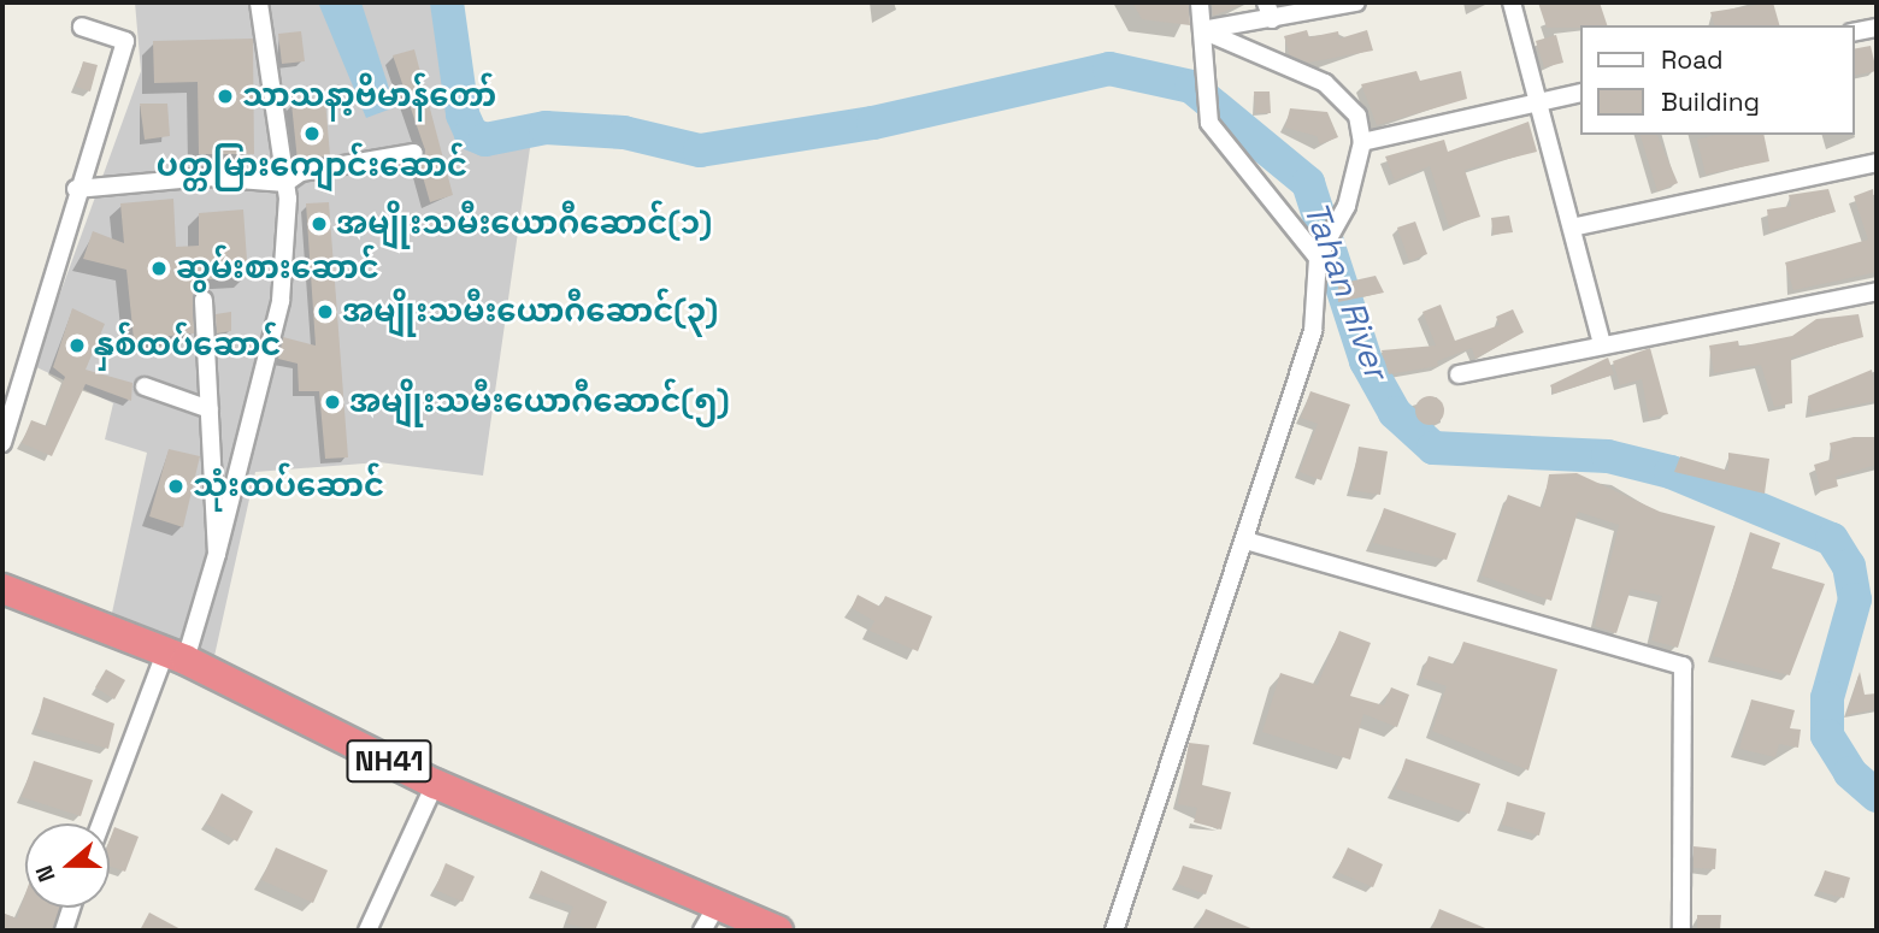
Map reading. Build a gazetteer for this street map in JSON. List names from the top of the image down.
{
  "streets": {
    "highway": ["NH41"]
  },
  "water": ["Tahan River"],
  "places": [
    "သာသနာ့ဗိမာန်တော်",
    "ပတ္တမြားကျောင်းဆောင်",
    "အမျိုးသမီးယောဂီဆောင်(၁)",
    "ဆွမ်းစားဆောင်",
    "အမျိုးသမီးယောဂီဆောင်(၃)",
    "နှစ်ထပ်ဆောင်",
    "အမျိုးသမီးယောဂီဆောင်(၅)",
    "သုံးထပ်ဆောင်"
  ],
  "legend": ["Road", "Building"],
  "north": "left"
}
